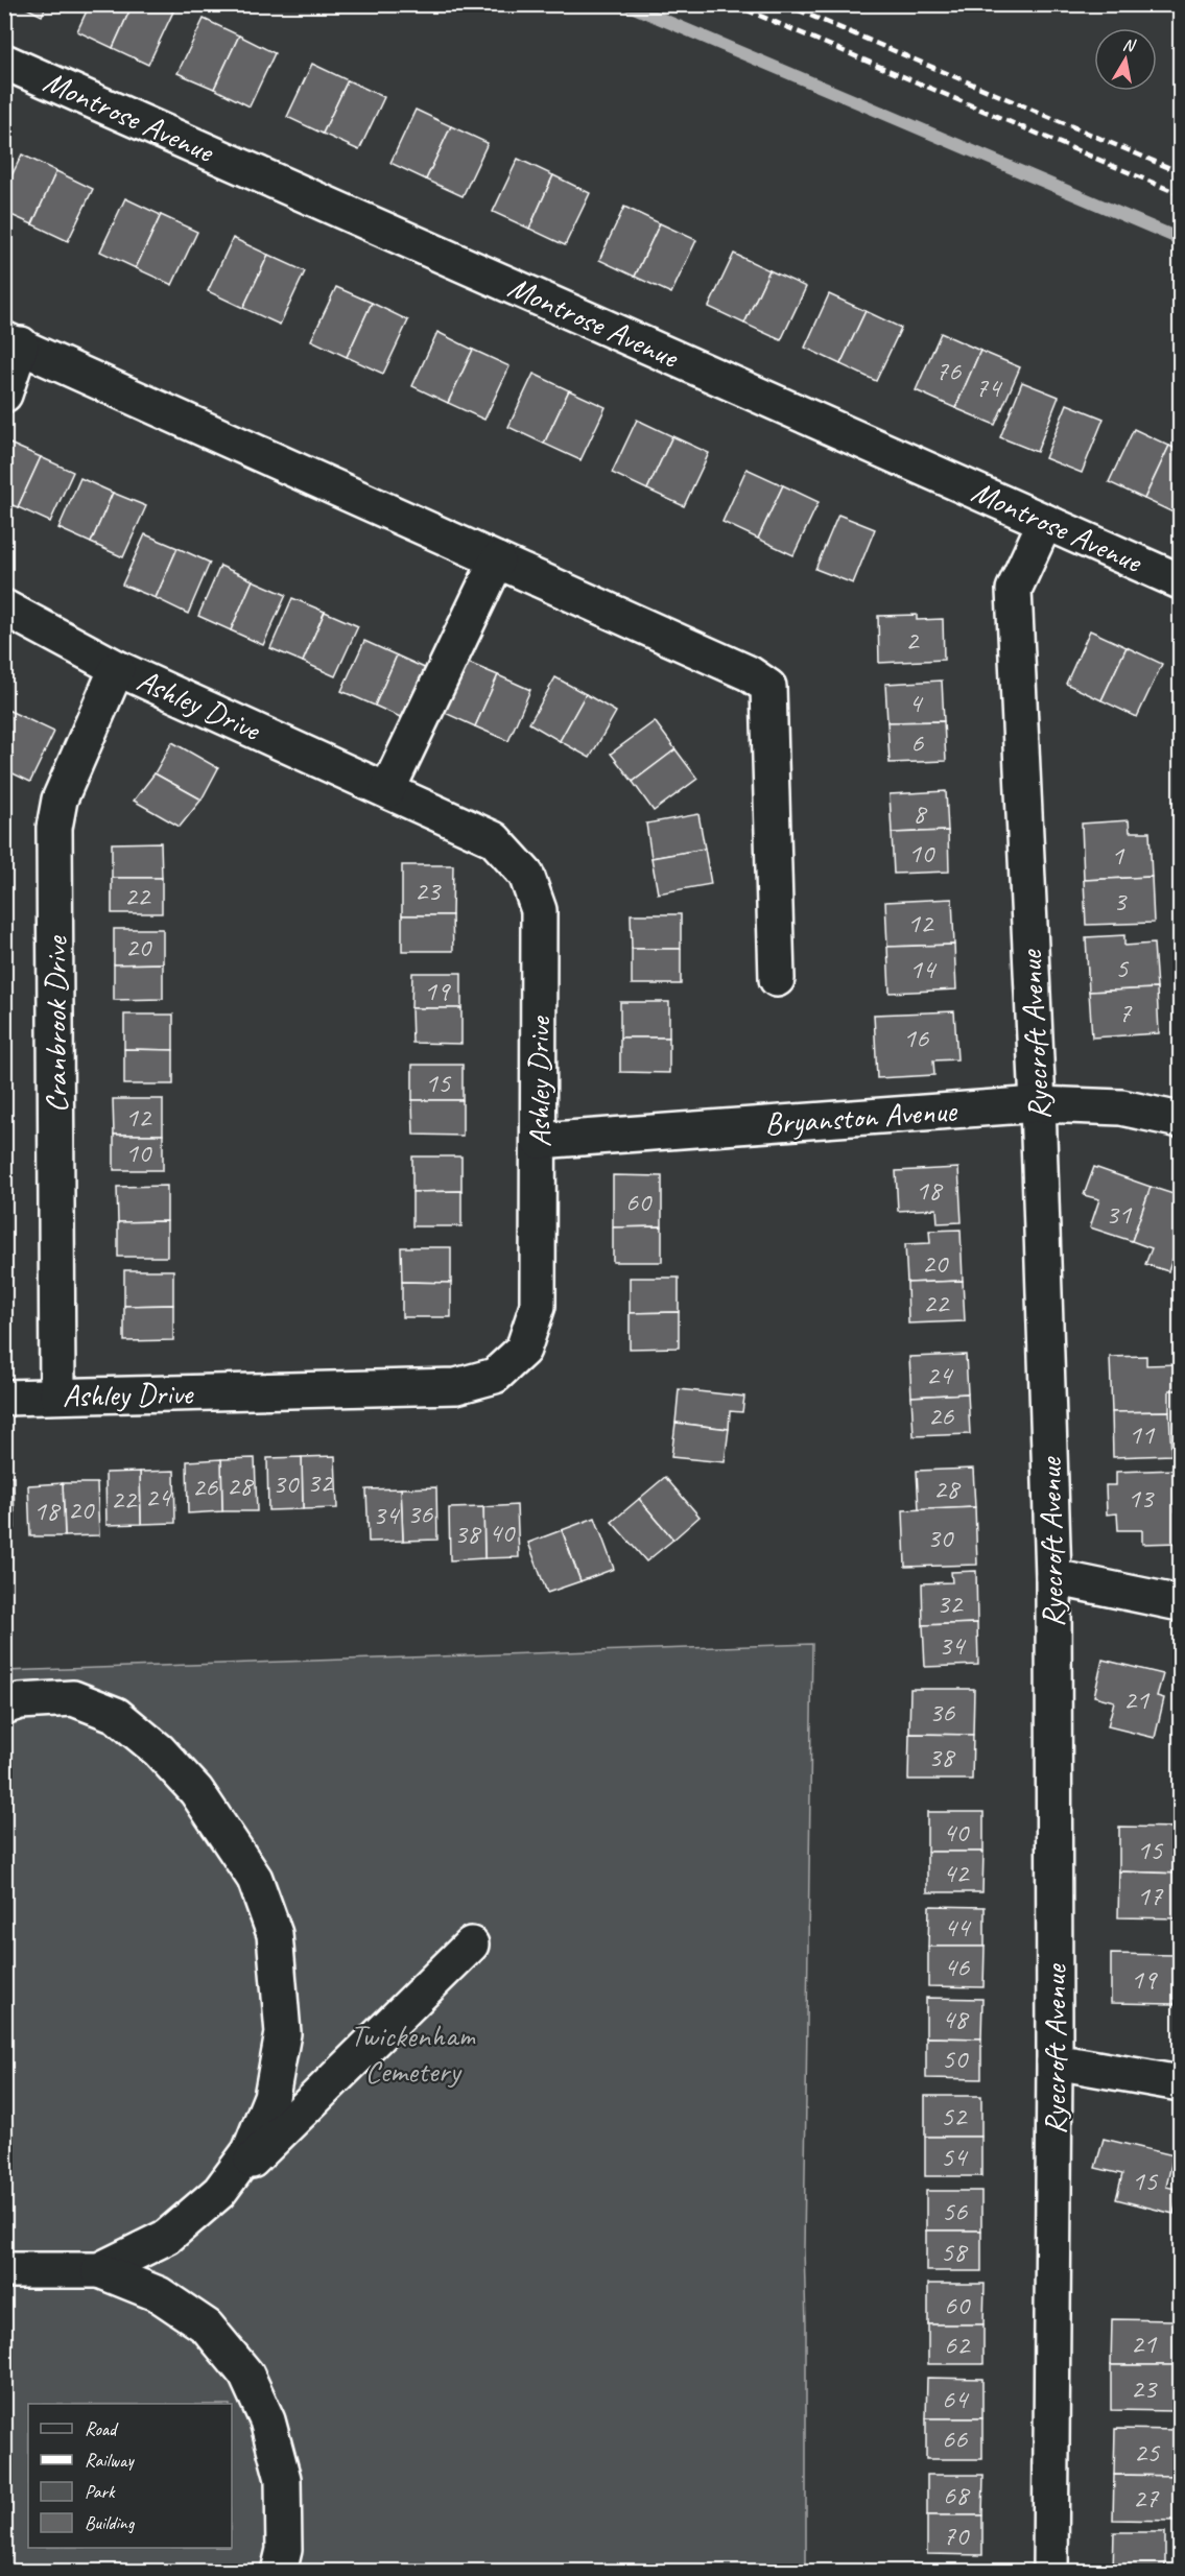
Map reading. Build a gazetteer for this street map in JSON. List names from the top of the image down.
{
  "streets": {
    "street": [
      "Montrose Avenue",
      "Ashley Drive",
      "Cranbrook Drive",
      "Ryecroft Avenue",
      "Bryanston Avenue"
    ]
  },
  "crossings": [
    ["Montrose Avenue", "Ryecroft Avenue"],
    ["Ashley Drive", "Cranbrook Drive"],
    ["Ashley Drive", "Bryanston Avenue"],
    ["Ryecroft Avenue", "Bryanston Avenue"]
  ],
  "parks": ["Twickenham Cemetery"],
  "house_numbers": [
    "76",
    "74",
    "2",
    "4",
    "6",
    "8",
    "10",
    "1",
    "23",
    "22",
    "3",
    "12",
    "20",
    "5",
    "14",
    "19",
    "7",
    "16",
    "15",
    "12",
    "10",
    "18",
    "60",
    "31",
    "20",
    "22",
    "24",
    "26",
    "11",
    "32",
    "30",
    "28",
    "26",
    "28",
    "24",
    "13",
    "22",
    "20",
    "18",
    "36",
    "34",
    "40",
    "38",
    "30",
    "32",
    "34",
    "21",
    "36",
    "38",
    "40",
    "15",
    "42",
    "17",
    "44",
    "46",
    "19",
    "48",
    "50",
    "52",
    "54",
    "15",
    "56",
    "58",
    "60",
    "21",
    "62",
    "23",
    "64",
    "66",
    "25",
    "68",
    "27",
    "70"
  ],
  "legend": [
    "Road",
    "Railway",
    "Park",
    "Building"
  ],
  "north": "top"
}
